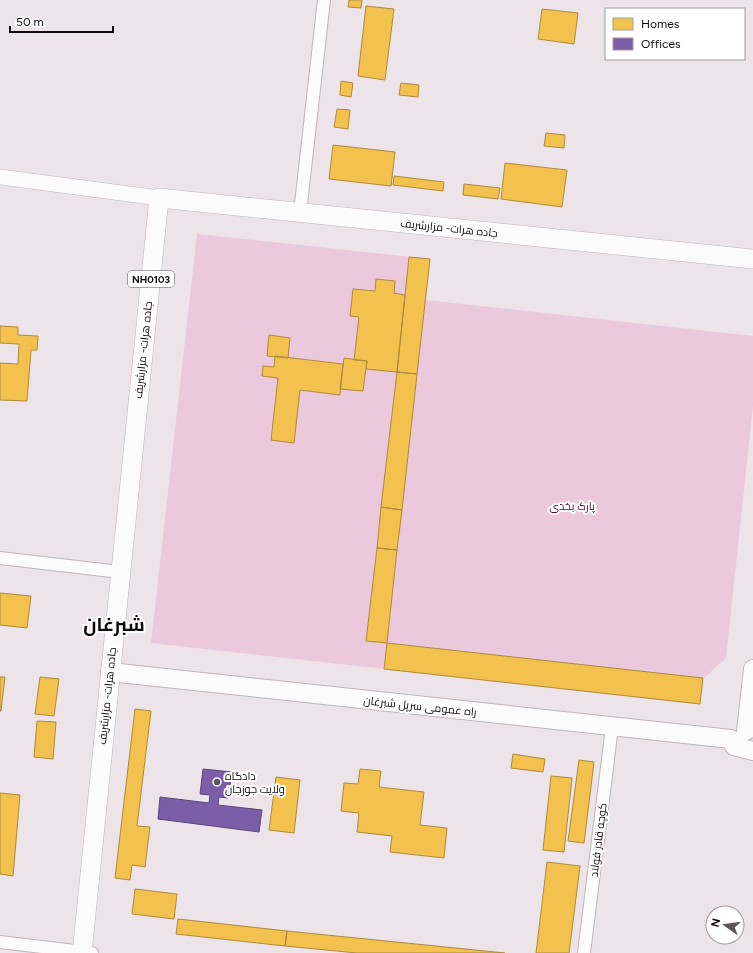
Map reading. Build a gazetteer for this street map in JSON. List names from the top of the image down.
{
  "streets": {
    "highway": ["جاده هرات- مزارشریف", "NH0103"],
    "main road": ["راه عمومی سرپل شبرغان"],
    "street": ["کوچه قادر فولاد"]
  },
  "crossings": [
    ["جاده هرات- مزارشریف", "راه عمومی سرپل شبرغان"],
    ["راه عمومی سرپل شبرغان", "کوچه قادر فولاد"]
  ],
  "districts": ["شبرغان"],
  "parks": ["پارک بخدی"],
  "places": ["دادگاه ولایت جوزجان"],
  "legend": ["Homes", "Offices"],
  "scale_bar": "50 m",
  "north": "left"
}
